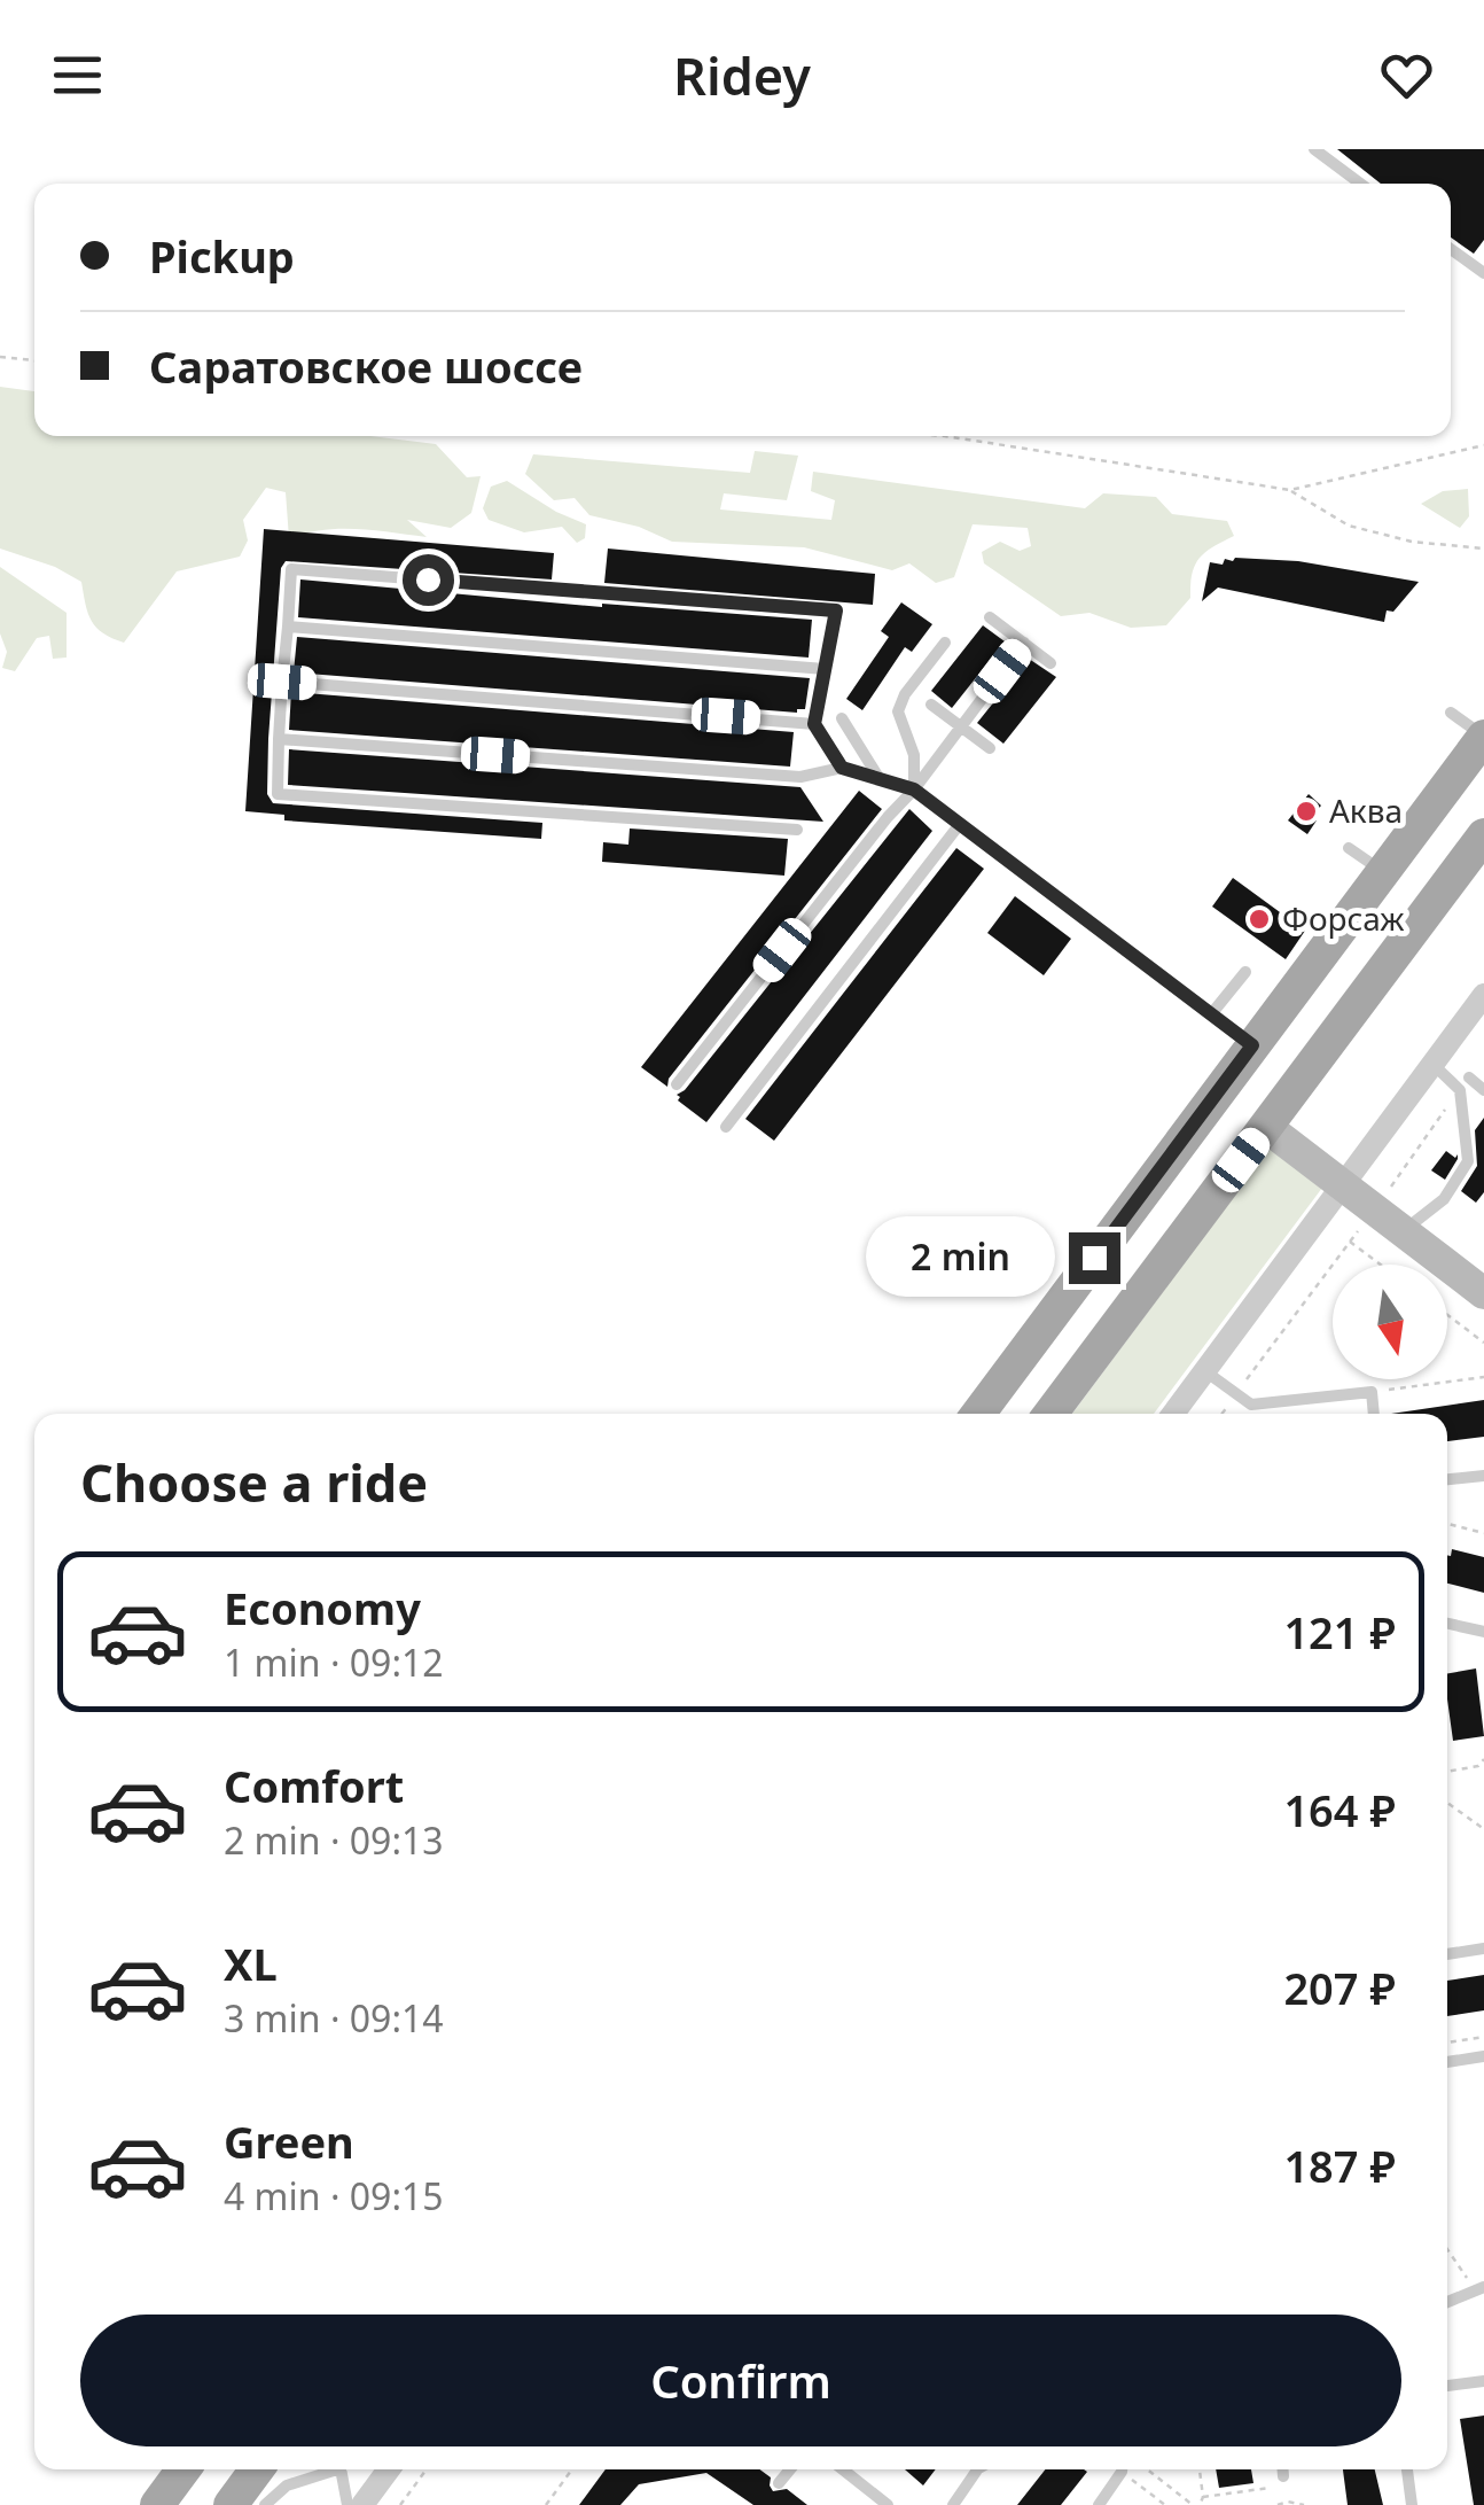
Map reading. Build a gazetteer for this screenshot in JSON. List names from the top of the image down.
{
  "places": ["Аква", "Форсаж"],
  "north": "bottom",
  "page": {
    "header": "Ridey",
    "banner": ["Pickup", "Саратовское шоссе"],
    "bubble": "2 min",
    "heading": "Choose a ride",
    "list": [
      {
        "name": "Economy",
        "note": "1 min · 09:12",
        "value": "121 ₽"
      },
      {
        "name": "Comfort",
        "note": "2 min · 09:13",
        "value": "164 ₽"
      },
      {
        "name": "XL",
        "note": "3 min · 09:14",
        "value": "207 ₽"
      },
      {
        "name": "Green",
        "note": "4 min · 09:15",
        "value": "187 ₽"
      }
    ],
    "buttons": "Confirm"
  }
}
